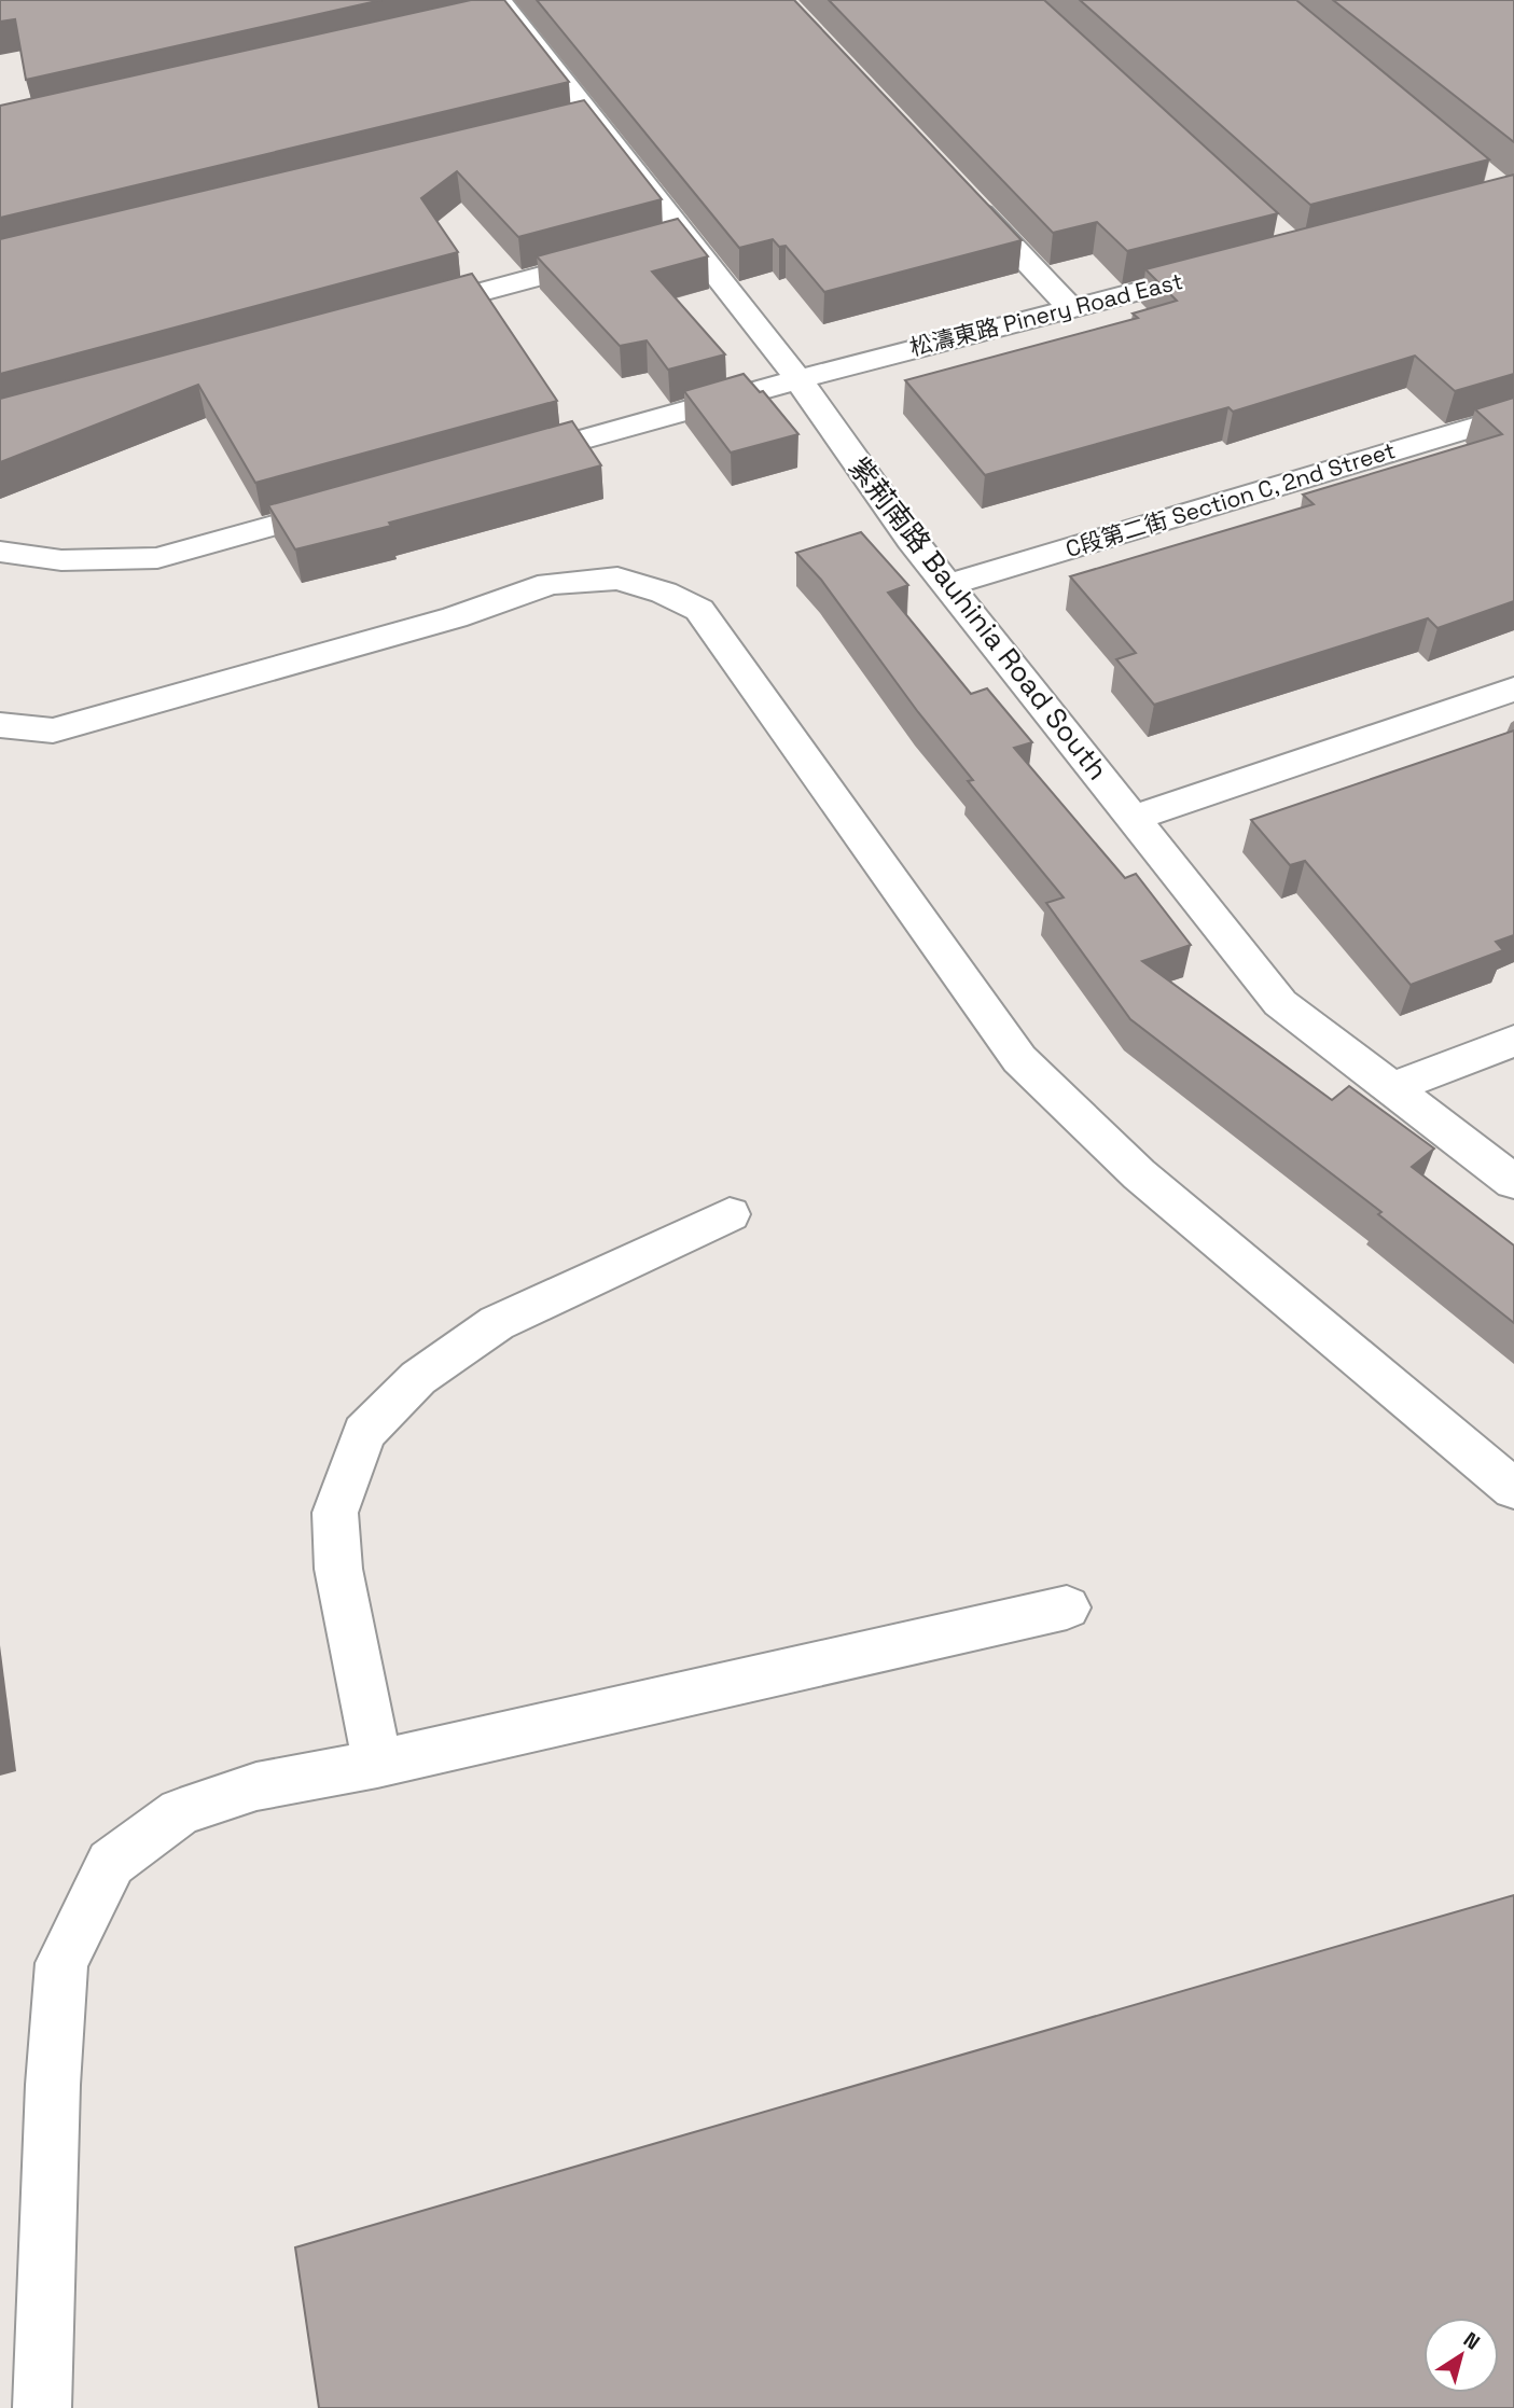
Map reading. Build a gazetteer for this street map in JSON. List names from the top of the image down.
{
  "streets": {
    "street": ["松濤東路 Pinery Road East", "C段第二街 Section C, 2nd Street", "紫荊南路 Bauhinia Road South"]
  },
  "crossings": [
    ["松濤東路 Pinery Road East", "紫荊南路 Bauhinia Road South"],
    ["C段第二街 Section C, 2nd Street", "紫荊南路 Bauhinia Road South"]
  ],
  "north": "top right"
}
